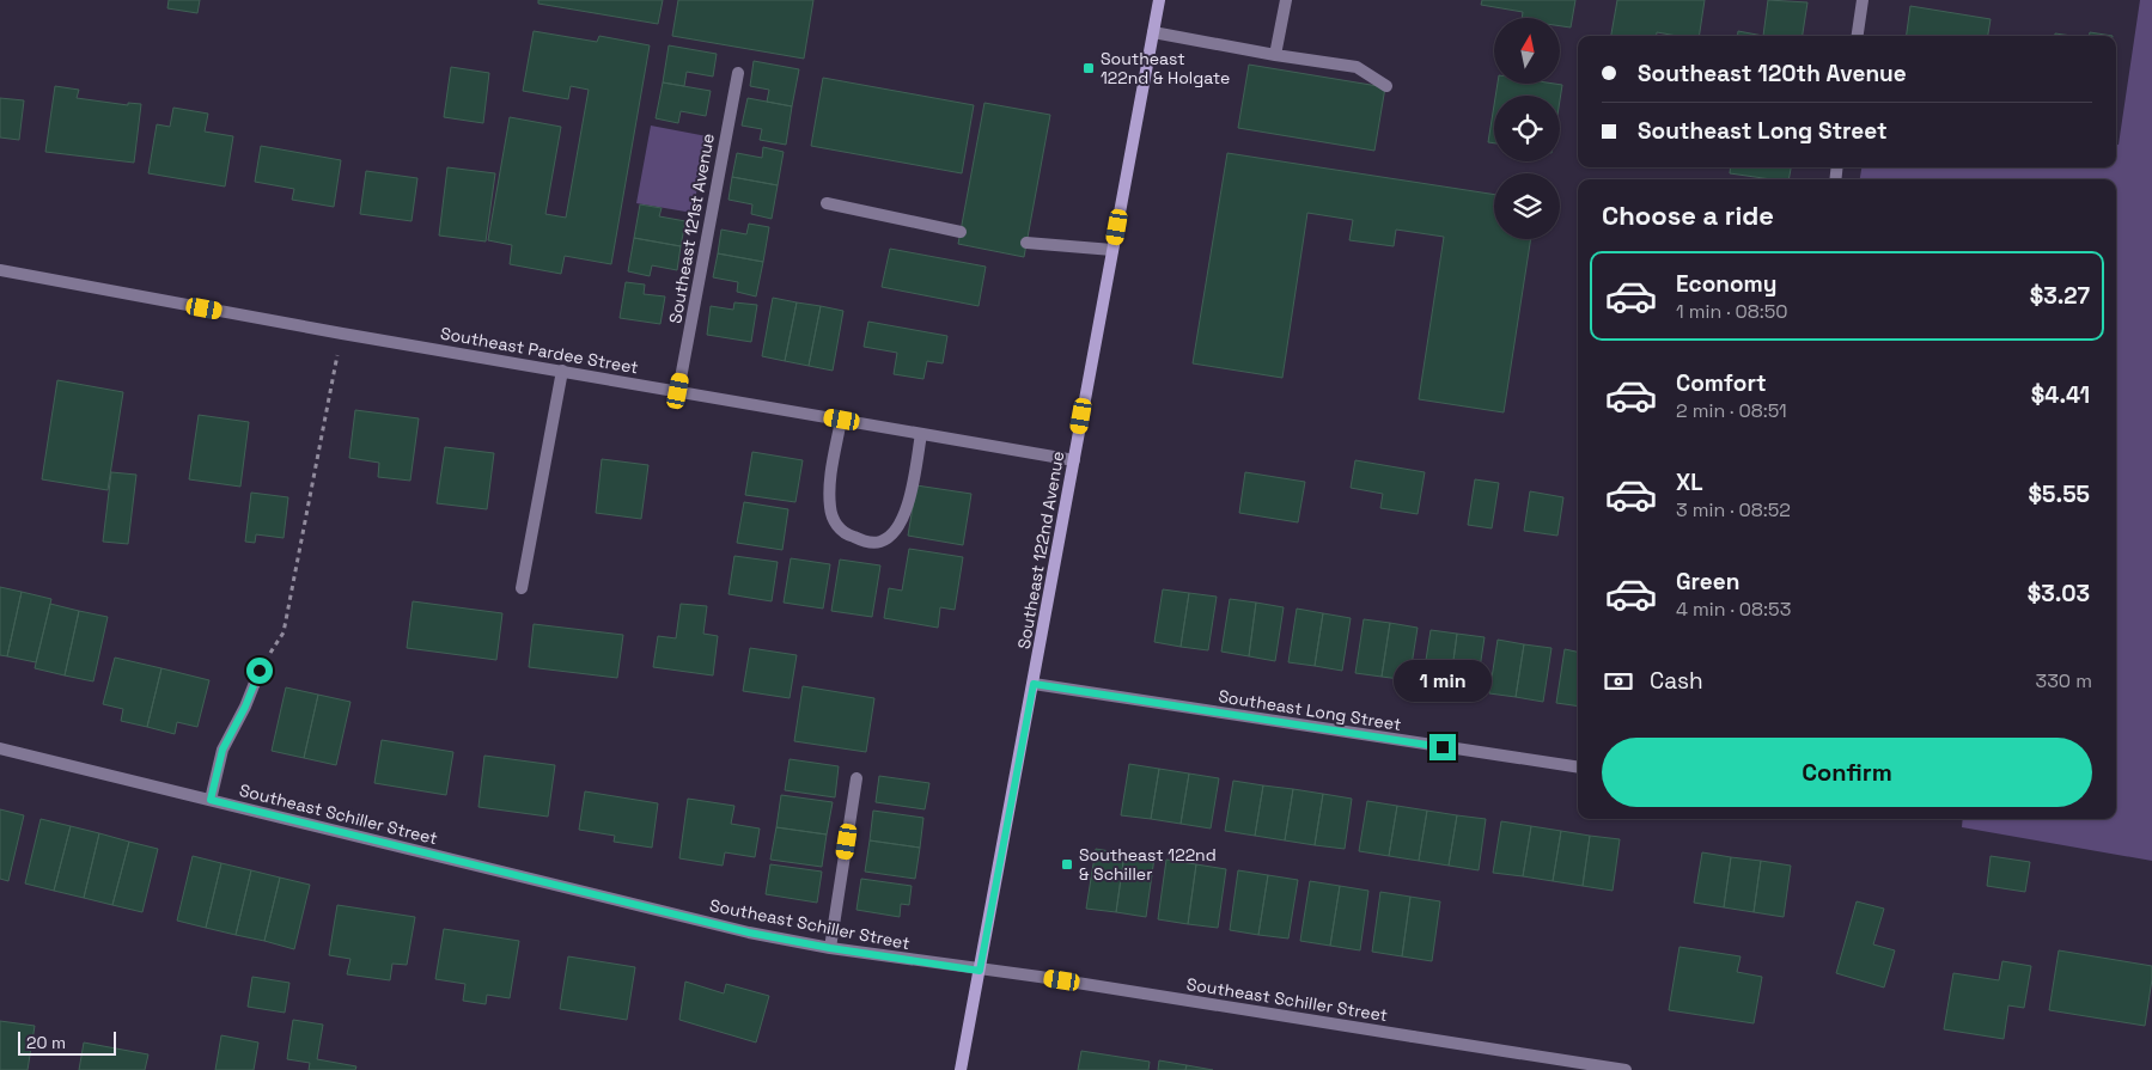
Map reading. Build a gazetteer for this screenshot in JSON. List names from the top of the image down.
{
  "streets": {
    "main road": ["Southeast 122nd Avenue"],
    "street": [
      "Southeast 121st Avenue",
      "Southeast Pardee Street",
      "Southeast Long Street",
      "Southeast Schiller Street"
    ]
  },
  "crossings": [
    ["Southeast 121st Avenue", "Southeast Pardee Street"],
    ["Southeast Pardee Street", "Southeast 122nd Avenue"],
    ["Southeast 122nd Avenue", "Southeast Long Street"],
    ["Southeast 122nd Avenue", "Southeast Schiller Street"]
  ],
  "places": {
    "transit": ["Southeast 122nd & Holgate", "Southeast 122nd & Schiller"]
  },
  "scale_bar": "20 m",
  "north": "top",
  "page": {
    "banner": ["Southeast 120th Avenue", "Southeast Long Street"],
    "heading": "Choose a ride",
    "list": [
      {
        "name": "Economy",
        "note": "1 min · 08:50",
        "value": "$3.27"
      },
      {
        "name": "Comfort",
        "note": "2 min · 08:51",
        "value": "$4.41"
      },
      {
        "name": "XL",
        "note": "3 min · 08:52",
        "value": "$5.55"
      },
      {
        "name": "Green",
        "note": "4 min · 08:53",
        "value": "$3.03"
      }
    ],
    "pay": ["Cash", "330 m"],
    "bubble": "1 min",
    "buttons": "Confirm",
    "scale": "20 m"
  }
}
